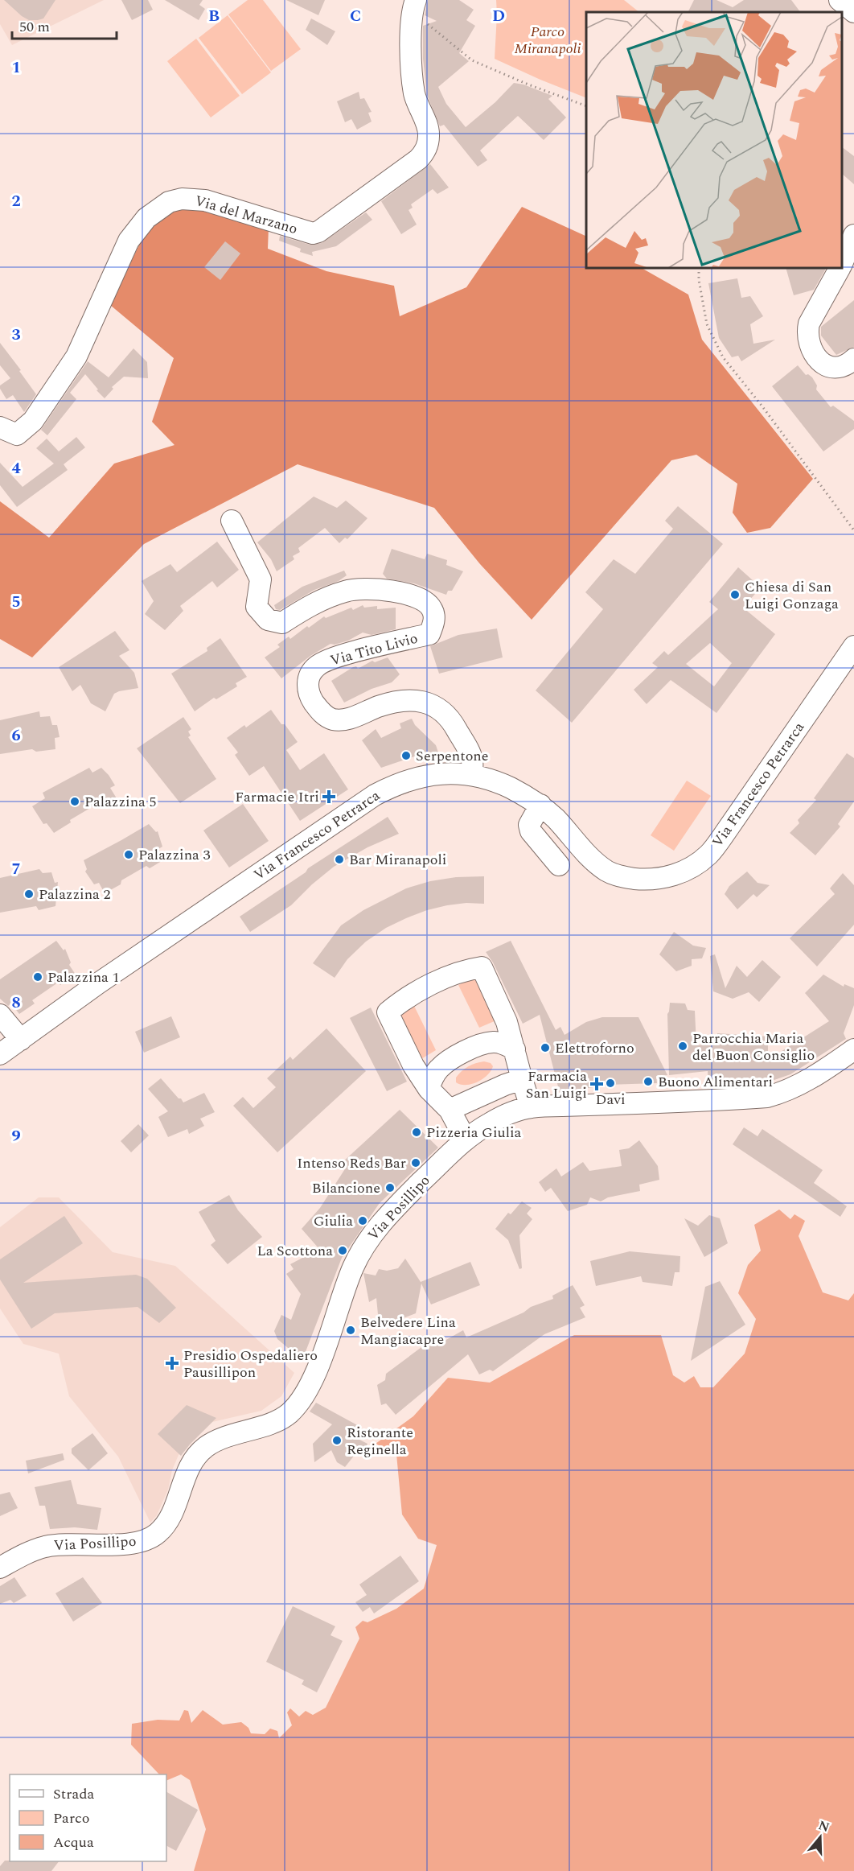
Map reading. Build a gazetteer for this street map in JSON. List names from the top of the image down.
{
  "streets": {
    "street": [
      "Via del Marzano",
      "Via Tito Livio",
      "Via Francesco Petrarca",
      "Via Posillipo"
    ]
  },
  "crossings": [
    ["Via Tito Livio", "Via Francesco Petrarca"]
  ],
  "parks": ["Parco Miranapoli"],
  "places": {
    "other": [
      "Chiesa di San Luigi Gonzaga",
      "Serpentone",
      "Palazzina 5",
      "Palazzina 3",
      "Bar Miranapoli",
      "Palazzina 2",
      "Palazzina 1",
      "Parrocchia Maria del Buon Consiglio",
      "Elettroforno",
      "Buono Alimentari",
      "Davi",
      "Pizzeria Giulia",
      "Intenso Reds Bar",
      "Bilancione",
      "Giulia",
      "La Scottona",
      "Belvedere Lina Mangiacapre",
      "Ristorante Reginella"
    ],
    "health": ["Farmacie Itri", "Farmacia San Luigi", "Presidio Ospedaliero Pausillipon"]
  },
  "legend": ["Strada", "Parco", "Acqua"],
  "scale_bar": "50 m",
  "north": "top",
  "grid": {
    "columns": ["B", "C", "D"],
    "rows": [
      "1",
      "2",
      "3",
      "4",
      "5",
      "6",
      "7",
      "8",
      "9"
    ]
  }
}
